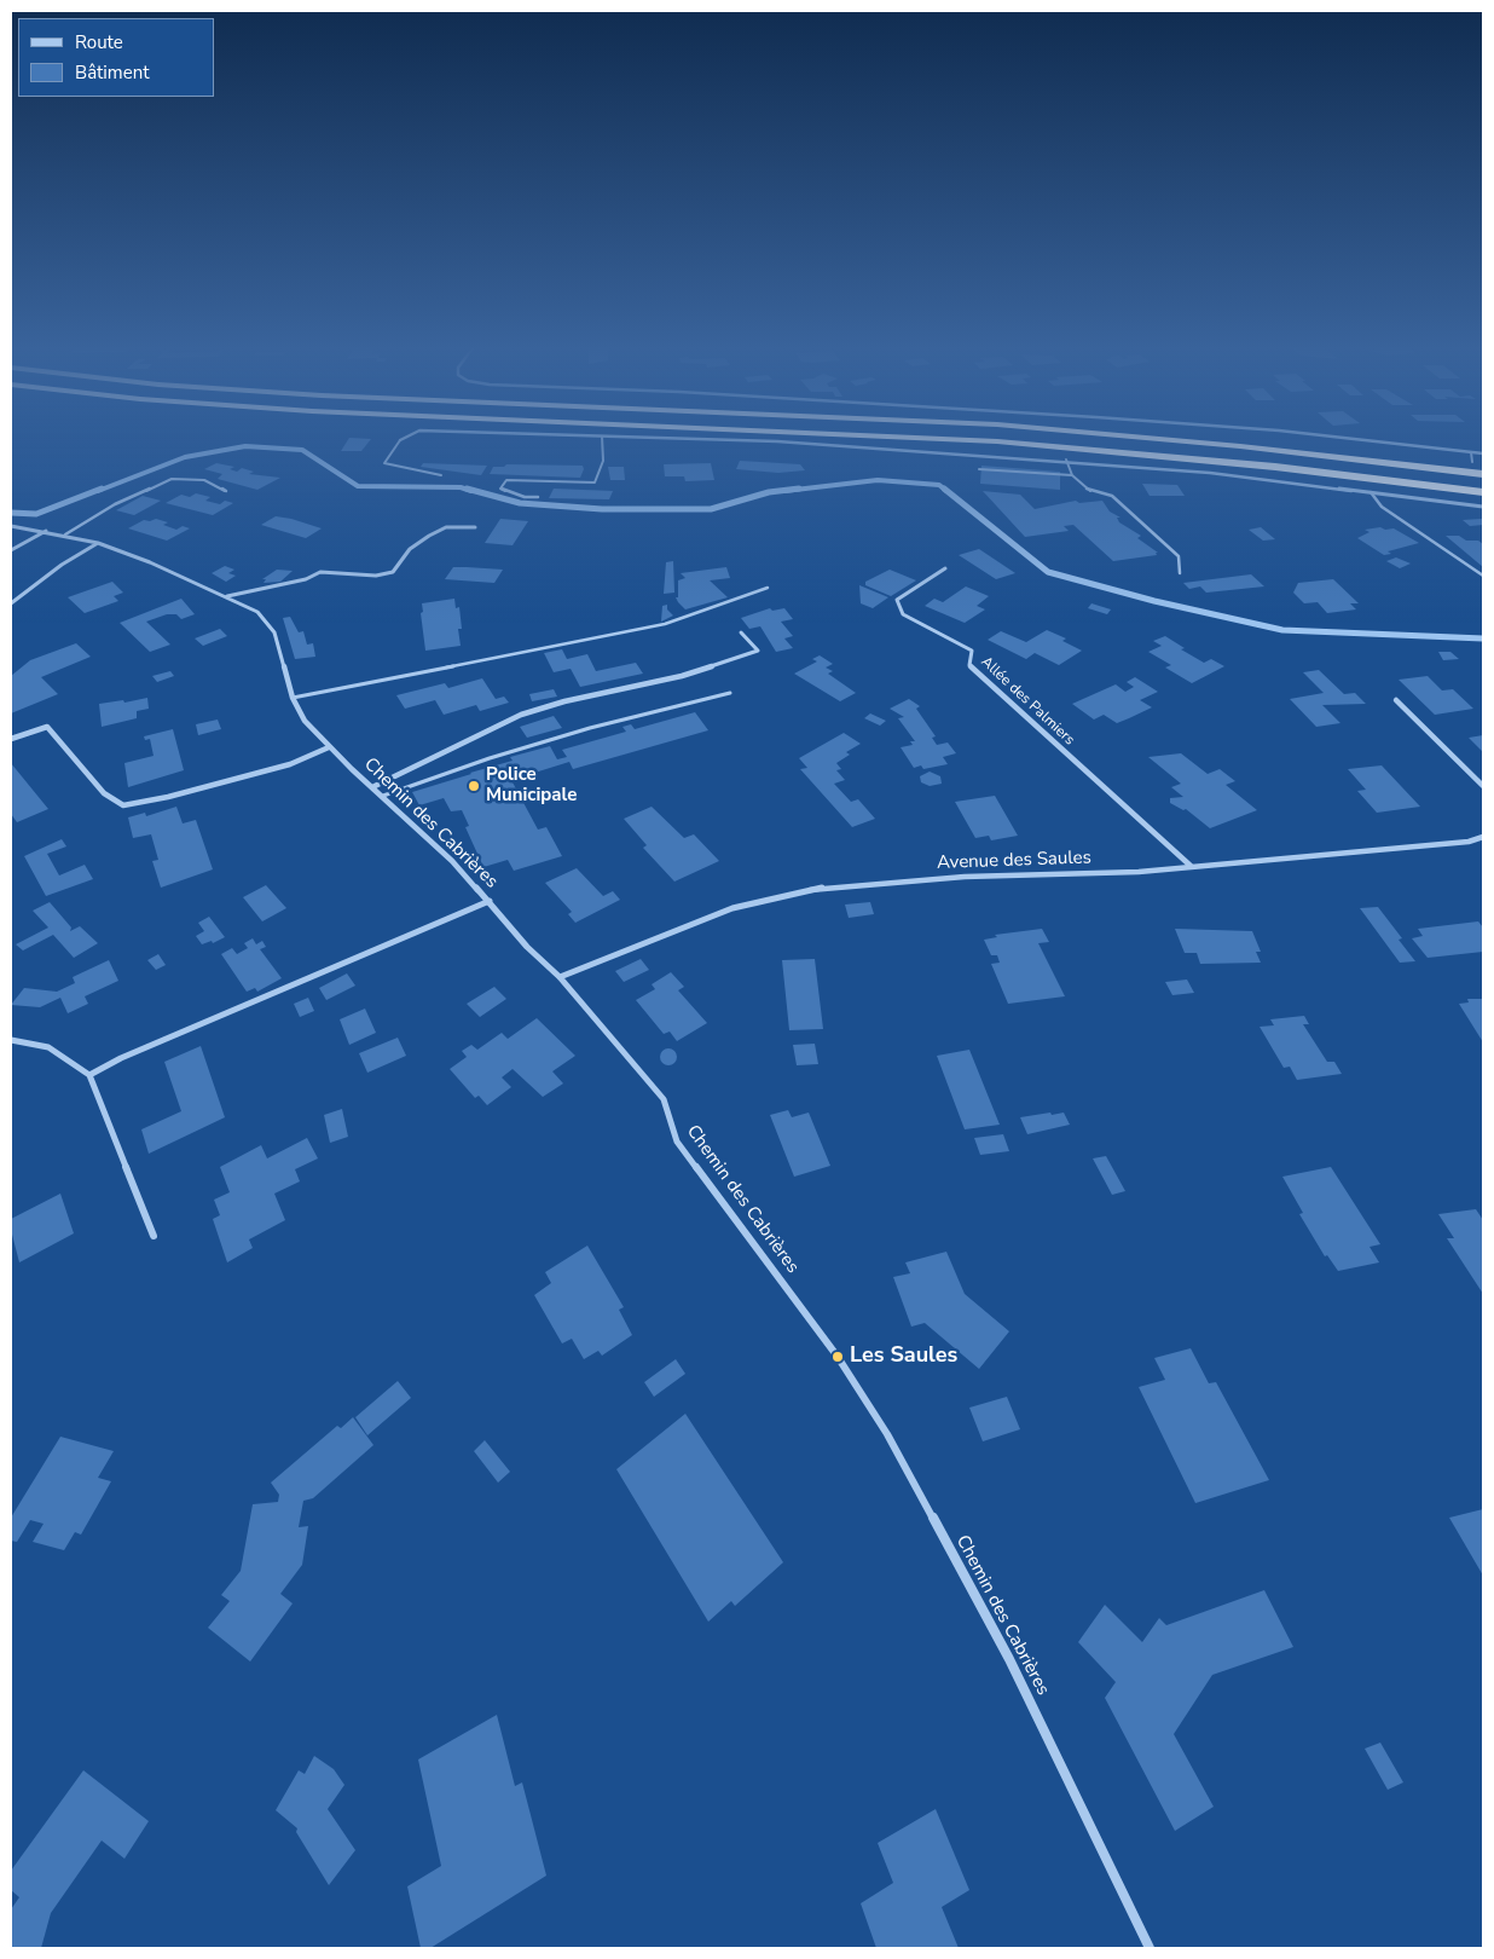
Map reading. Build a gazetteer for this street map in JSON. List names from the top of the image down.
{
  "streets": {
    "street": ["Allée des Palmiers", "Chemin des Cabrières", "Avenue des Saules"]
  },
  "crossings": [
    ["Allée des Palmiers", "Avenue des Saules"],
    ["Chemin des Cabrières", "Avenue des Saules"]
  ],
  "places": ["Police Municipale", "Les Saules"],
  "legend": ["Route", "Bâtiment"]
}
